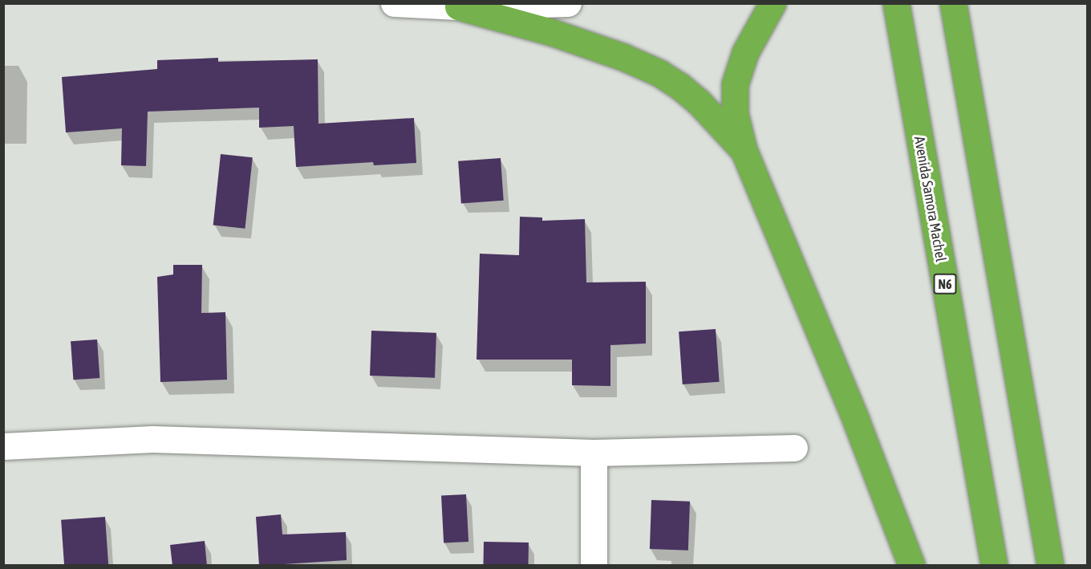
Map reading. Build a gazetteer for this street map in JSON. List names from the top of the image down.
{
  "streets": {
    "highway": ["Avenida Samora Machel", "N6"]
  }
}
